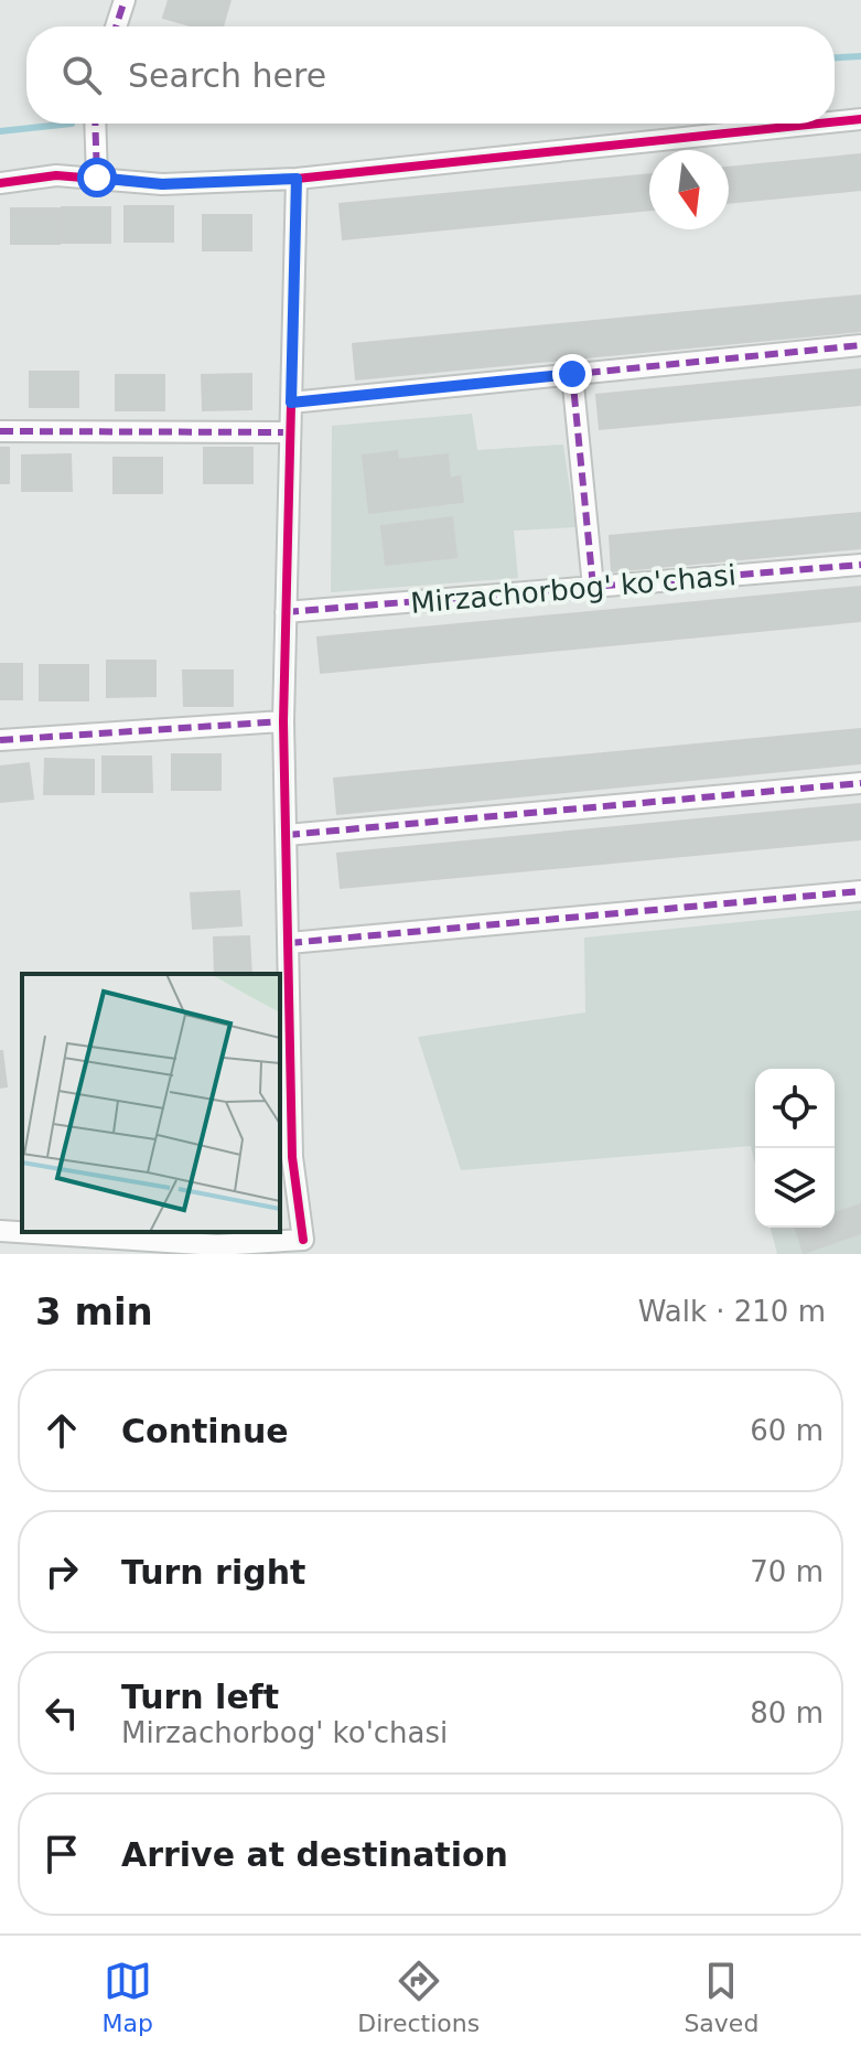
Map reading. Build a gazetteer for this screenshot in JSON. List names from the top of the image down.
{
  "streets": {
    "street": ["Mirzachorbog' ko'chasi"]
  },
  "north": "bottom",
  "page": {
    "search": "Search here",
    "heading": ["3 min", "Walk · 210 m"],
    "list": [
      ["Continue", "60 m"],
      ["Turn right", "70 m"],
      ["Turn left", "Mirzachorbog' ko'chasi", "80 m"],
      "Arrive at destination"
    ],
    "nav": ["Map", "Directions", "Saved"]
  }
}
